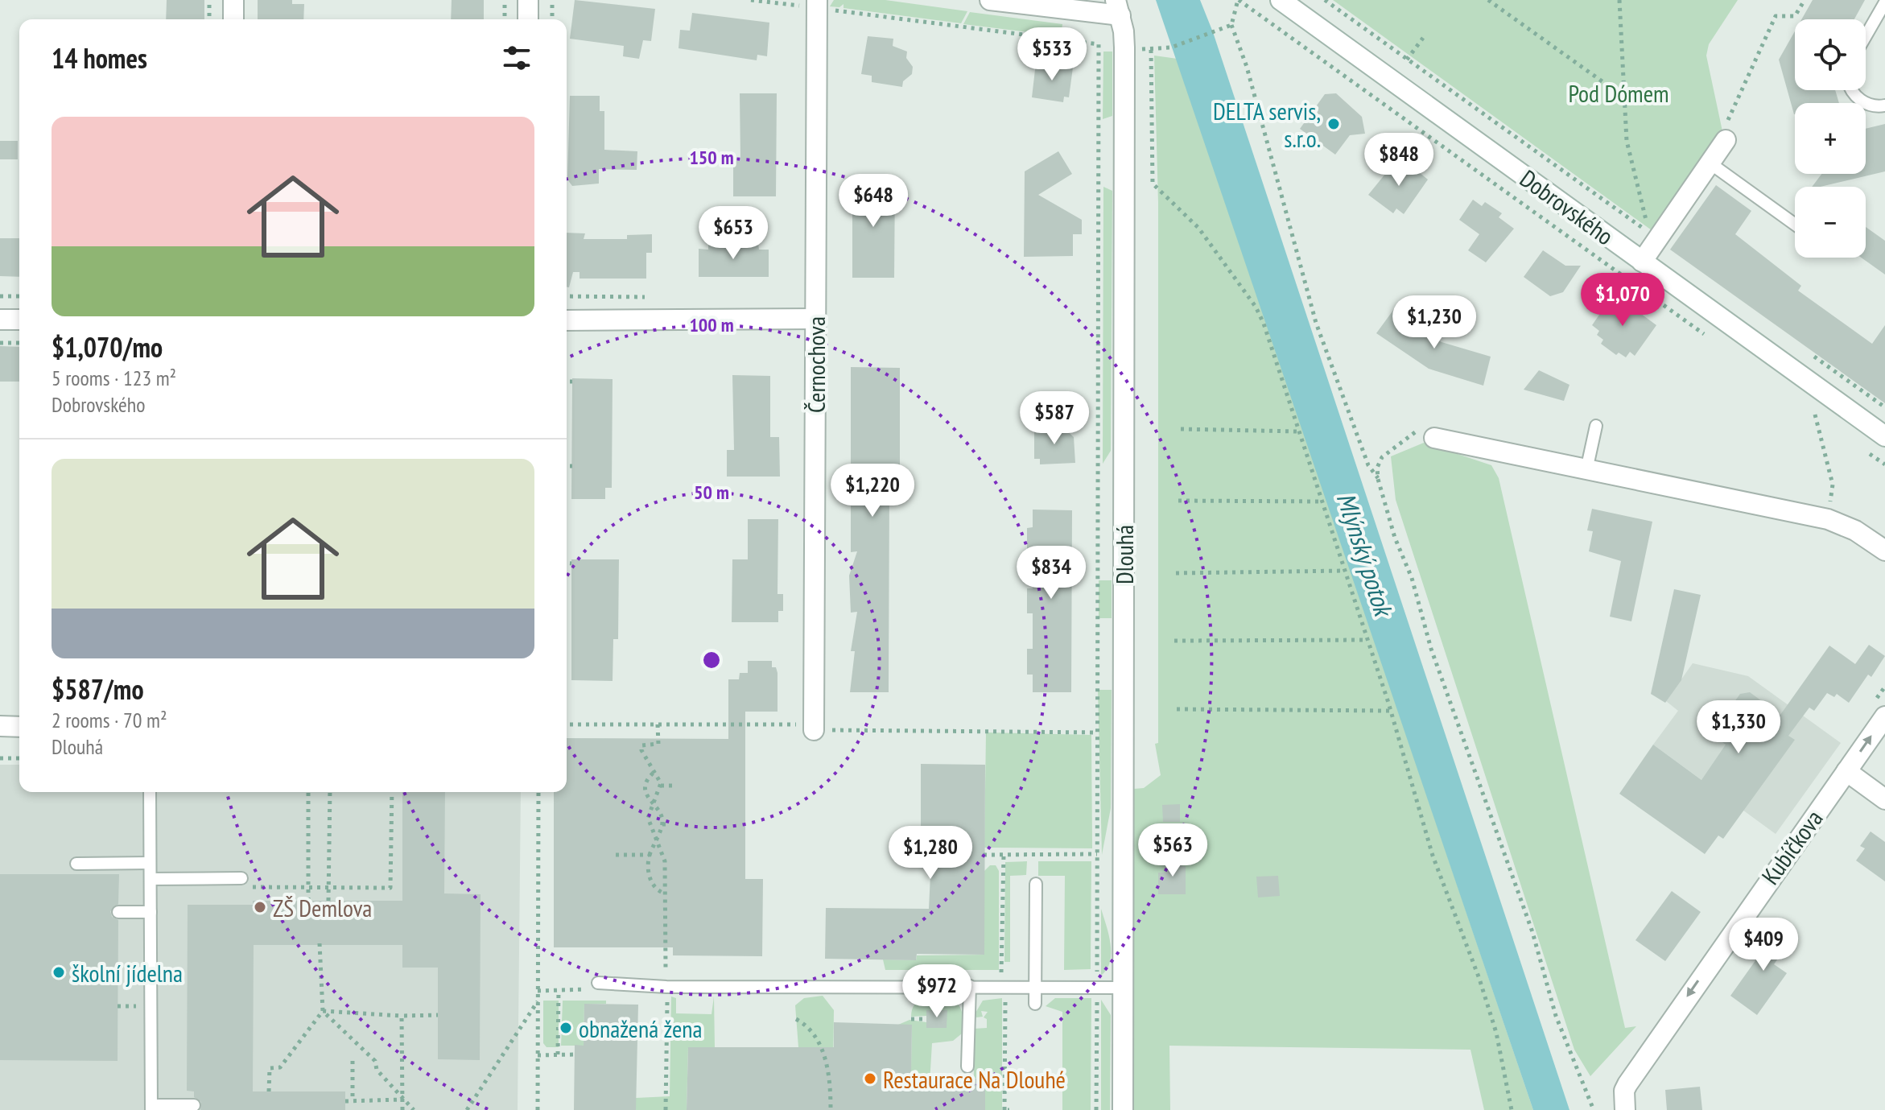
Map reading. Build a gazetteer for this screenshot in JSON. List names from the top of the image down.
{
  "streets": {
    "street": [
      "Dobrovského",
      "Černochova",
      "Dlouhá",
      "Kubíčkova"
    ]
  },
  "water": ["Mlýnský potok"],
  "parks": ["Pod Dómem"],
  "places": [
    "DELTA servis, s.r.o.",
    "ZŠ Demlova",
    "školní jídelna",
    "obnažená žena",
    "Restaurace Na Dlouhé"
  ],
  "page": {
    "map_buttons": ["+", "−"],
    "heading": "14 homes",
    "price": [
      "$533",
      "$848",
      "$648",
      "$653",
      "$1,070",
      "$1,230",
      "$587",
      "$1,220",
      "$834",
      "$1,330",
      "$563",
      "$1,280",
      "$409",
      "$972"
    ],
    "list": [
      {
        "name": "$1,070/mo",
        "note": "5 rooms · 123 m² · Dobrovského"
      },
      {
        "name": "$587/mo",
        "note": "2 rooms · 70 m² · Dlouhá"
      }
    ]
  },
  "rings": ["150 m", "100 m", "50 m"]
}
